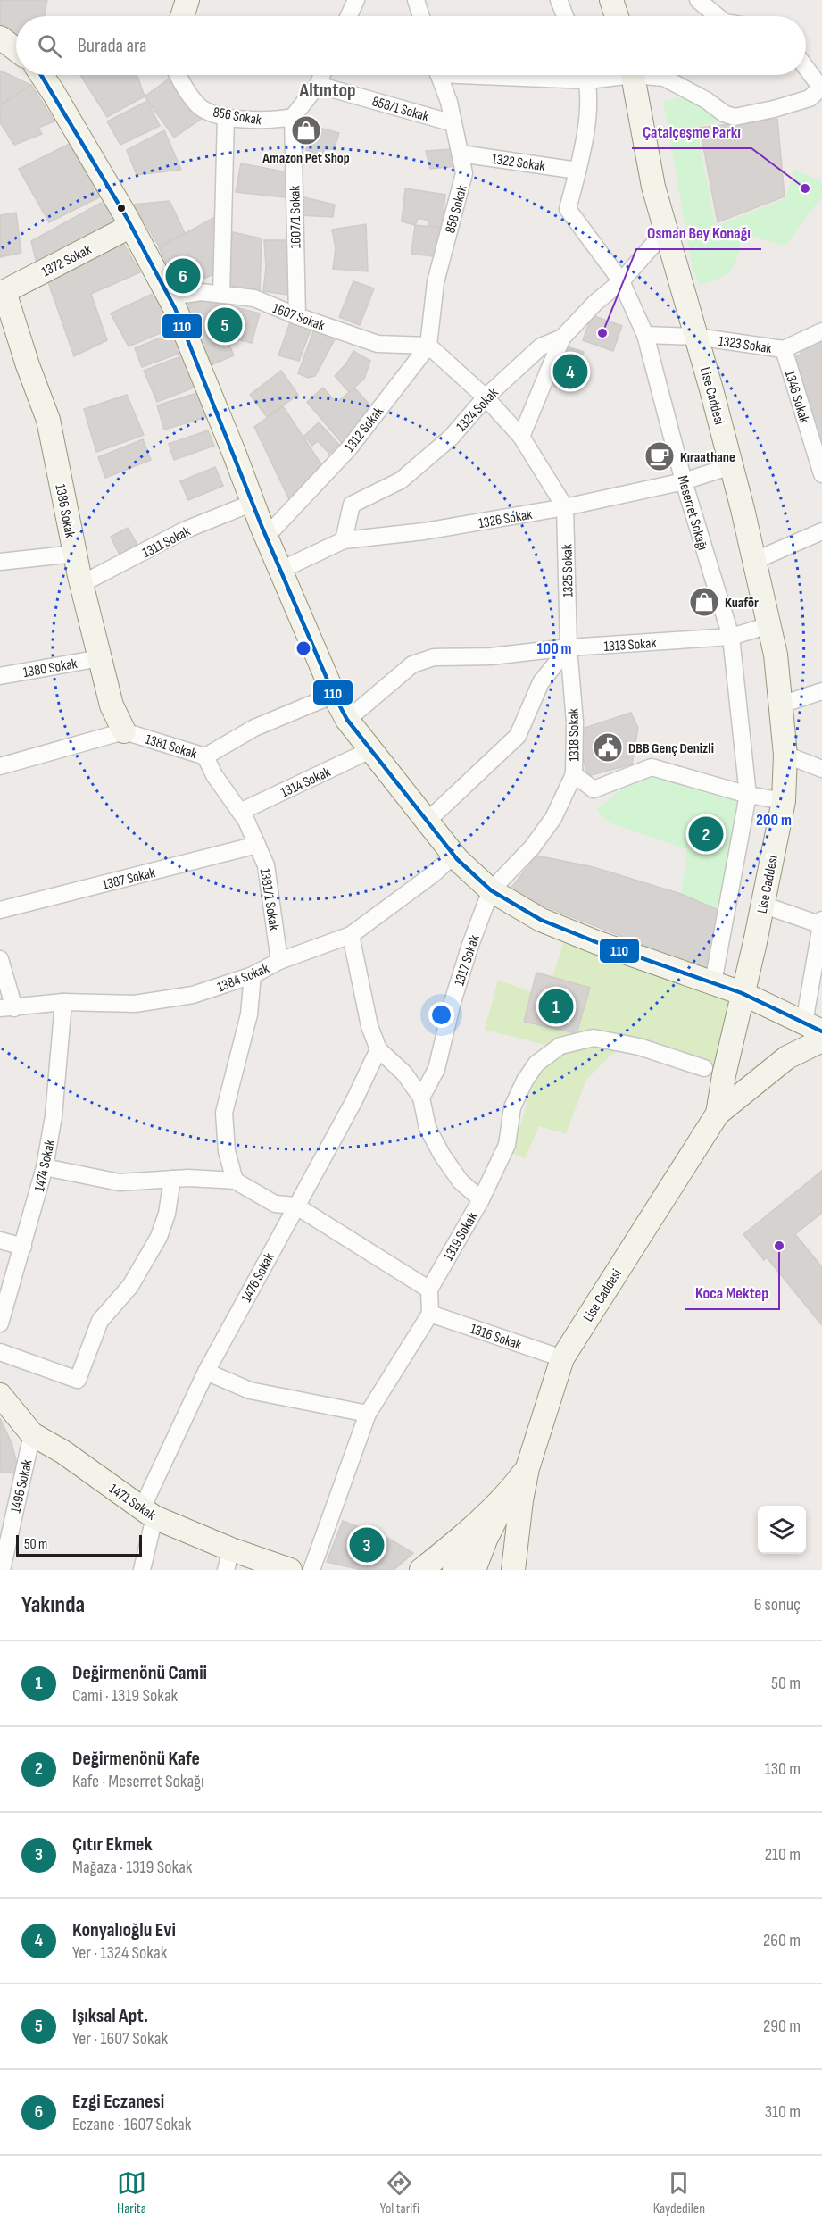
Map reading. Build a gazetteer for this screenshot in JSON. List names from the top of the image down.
{
  "streets": {
    "main road": [
      "1372 Sokak",
      "Lise Caddesi",
      "1386 Sokak",
      "1471 Sokak"
    ],
    "street": [
      "858/1 Sokak",
      "856 Sokak",
      "1322 Sokak",
      "858 Sokak",
      "1607/1 Sokak",
      "1607 Sokak",
      "1323 Sokak",
      "1346 Sokak",
      "1324 Sokak",
      "1312 Sokak",
      "Meserret Sokağı",
      "1326 Sokak",
      "1311 Sokak",
      "1325 Sokak",
      "1313 Sokak",
      "1380 Sokak",
      "1318 Sokak",
      "1381 Sokak",
      "1314 Sokak",
      "1387 Sokak",
      "1381/1 Sokak",
      "1317 Sokak",
      "1384 Sokak",
      "1474 Sokak",
      "1319 Sokak",
      "1476 Sokak",
      "1316 Sokak",
      "1496 Sokak"
    ]
  },
  "crossings": [
    ["858/1 Sokak", "858 Sokak"],
    ["856 Sokak", "1607/1 Sokak"],
    ["1322 Sokak", "858 Sokak"],
    ["1322 Sokak", "Meserret Sokağı"],
    ["858 Sokak", "1607 Sokak"],
    ["858 Sokak", "1312 Sokak"],
    ["1607/1 Sokak", "1607 Sokak"],
    ["1372 Sokak", "1386 Sokak"],
    ["1607 Sokak", "1312 Sokak"],
    ["1323 Sokak", "Lise Caddesi"],
    ["1323 Sokak", "1346 Sokak"],
    ["1323 Sokak", "Meserret Sokağı"],
    ["Lise Caddesi", "1324 Sokak"],
    ["Lise Caddesi", "1326 Sokak"],
    ["Lise Caddesi", "1313 Sokak"],
    ["Lise Caddesi", "1316 Sokak"],
    ["1324 Sokak", "Meserret Sokağı"],
    ["1324 Sokak", "1326 Sokak"],
    ["1386 Sokak", "1311 Sokak"],
    ["1386 Sokak", "1380 Sokak"],
    ["1386 Sokak", "1381 Sokak"],
    ["Meserret Sokağı", "1326 Sokak"],
    ["Meserret Sokağı", "1313 Sokak"],
    ["1326 Sokak", "1325 Sokak"],
    ["1325 Sokak", "1313 Sokak"],
    ["1325 Sokak", "1318 Sokak"],
    ["1313 Sokak", "1318 Sokak"],
    ["1318 Sokak", "1317 Sokak"],
    ["1381 Sokak", "1381/1 Sokak"],
    ["1314 Sokak", "1381/1 Sokak"],
    ["1387 Sokak", "1381/1 Sokak"],
    ["1381/1 Sokak", "1384 Sokak"],
    ["1384 Sokak", "1474 Sokak"],
    ["1476 Sokak", "1471 Sokak"],
    ["1496 Sokak", "1471 Sokak"]
  ],
  "districts": ["Altıntop"],
  "places": {
    "shop": ["Amazon Pet Shop", "Kuaför"],
    "other": ["Çatalçeşme Parkı", "Osman Bey Konağı", "Koca Mektep"],
    "cafe": ["Kıraathane"],
    "public building": ["DBB Genç Denizli"]
  },
  "lines": ["transit line 110"],
  "scale_bar": "50 m",
  "page": {
    "search": "Burada ara",
    "pins": [
      "6",
      "5",
      "4",
      "2",
      "1",
      "3"
    ],
    "scale": "50 m",
    "heading": ["Yakında", "6 sonuç"],
    "list": [
      {
        "mark": "1",
        "name": "Değirmenönü Camii",
        "note": "Cami · 1319 Sokak",
        "value": "50 m"
      },
      {
        "mark": "2",
        "name": "Değirmenönü Kafe",
        "note": "Kafe · Meserret Sokağı",
        "value": "130 m"
      },
      {
        "mark": "3",
        "name": "Çıtır Ekmek",
        "note": "Mağaza · 1319 Sokak",
        "value": "210 m"
      },
      {
        "mark": "4",
        "name": "Konyalıoğlu Evi",
        "note": "Yer · 1324 Sokak",
        "value": "260 m"
      },
      {
        "mark": "5",
        "name": "Işıksal Apt.",
        "note": "Yer · 1607 Sokak",
        "value": "290 m"
      },
      {
        "mark": "6",
        "name": "Ezgi Eczanesi",
        "note": "Eczane · 1607 Sokak",
        "value": "310 m"
      }
    ],
    "nav": ["Harita", "Yol tarifi", "Kaydedilen"]
  },
  "rings": ["100 m", "200 m"]
}
